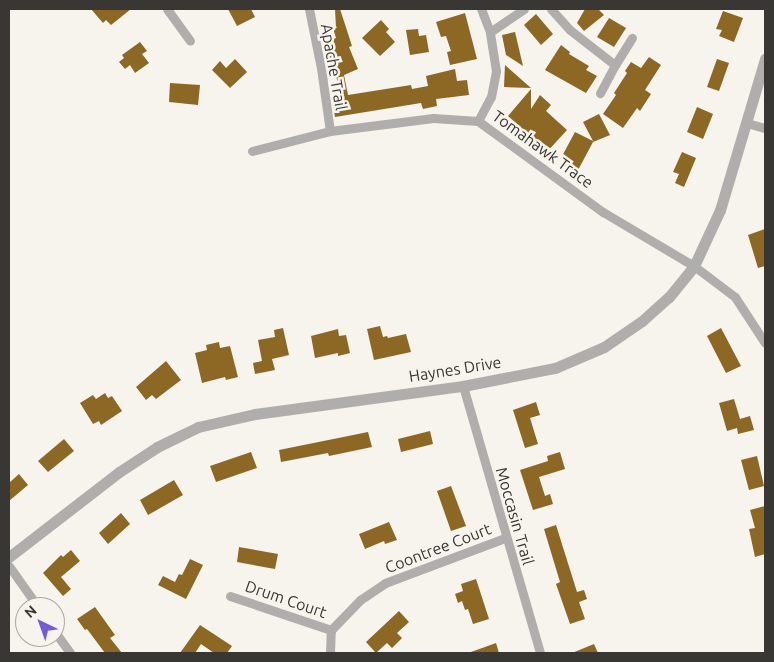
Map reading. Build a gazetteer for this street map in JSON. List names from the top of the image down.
{
  "streets": {
    "street": [
      "Apache Trail",
      "Tomahawk Trace",
      "Haynes Drive",
      "Moccasin Trail",
      "Coontree Court",
      "Drum Court"
    ]
  },
  "crossings": [
    ["Apache Trail", "Tomahawk Trace"],
    ["Tomahawk Trace", "Haynes Drive"],
    ["Haynes Drive", "Moccasin Trail"],
    ["Moccasin Trail", "Coontree Court"],
    ["Coontree Court", "Drum Court"]
  ],
  "north": "top left"
}
